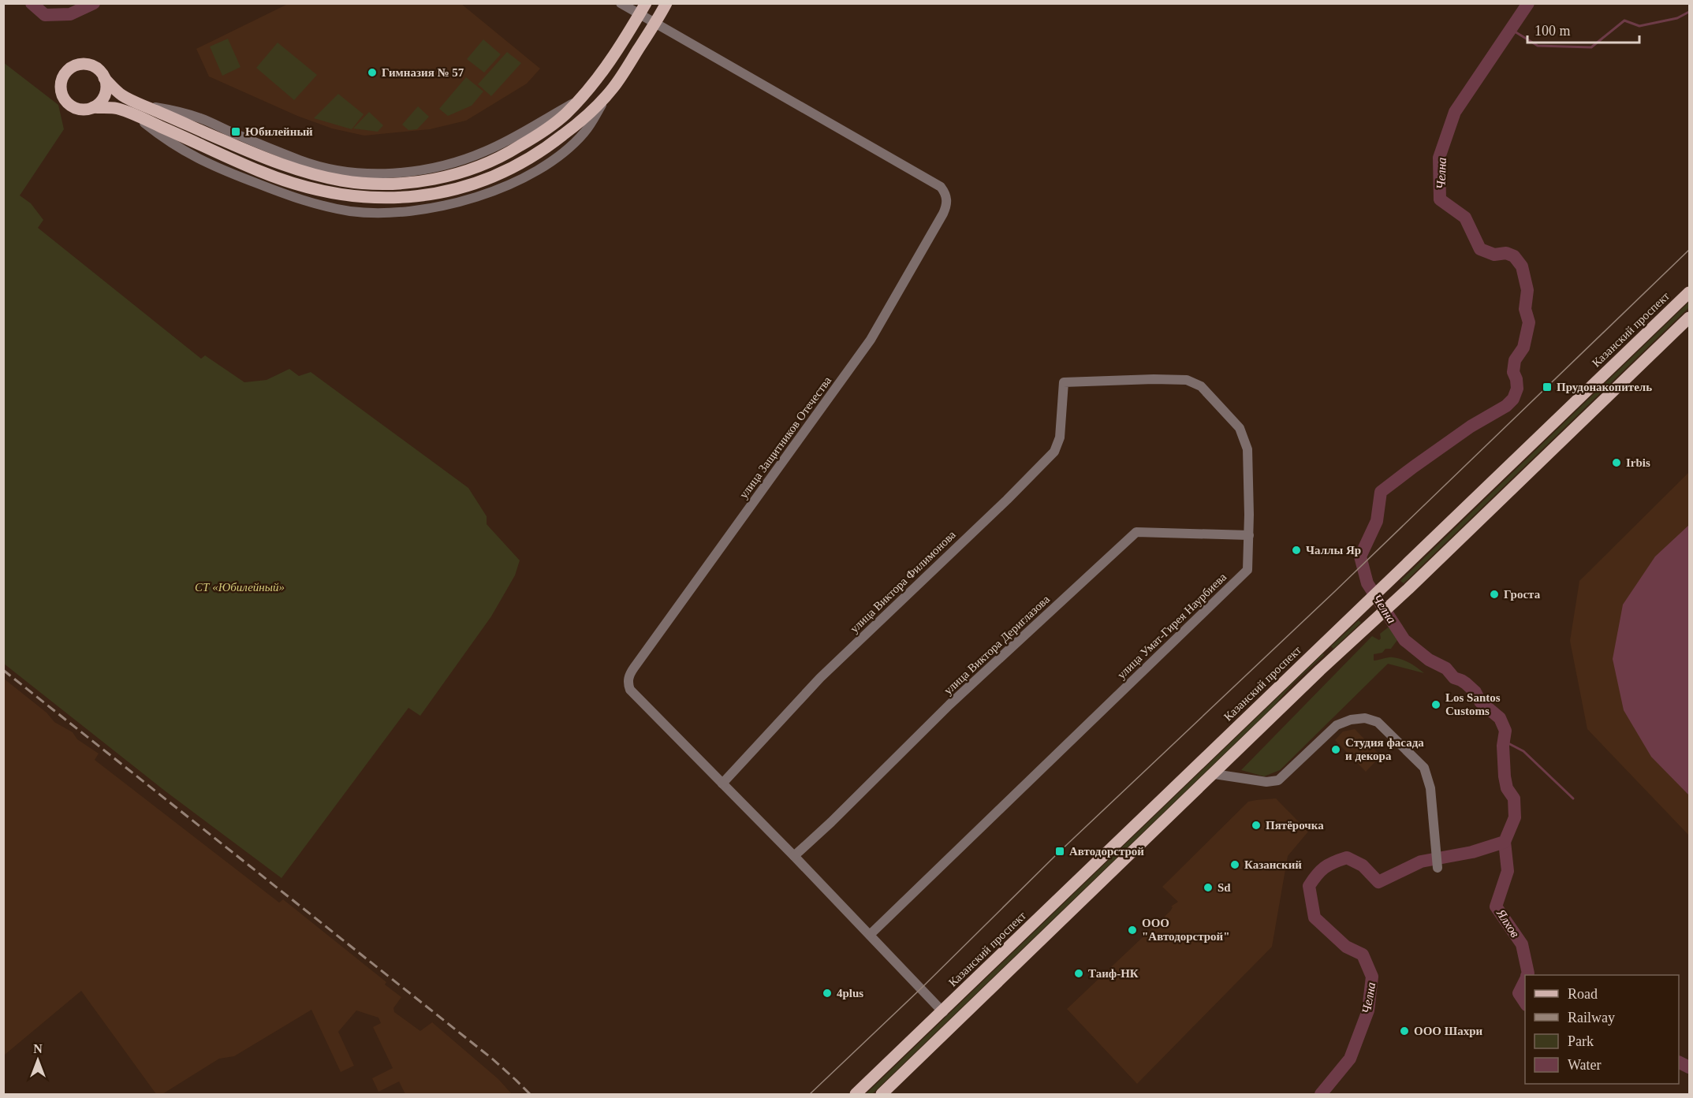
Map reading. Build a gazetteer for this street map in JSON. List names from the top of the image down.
{
  "streets": {
    "main road": ["Казанский проспект"],
    "street": [
      "улица Защитников Отечества",
      "улица Виктора Филимонова",
      "улица Умат-Гирея Наурбиева",
      "улица Виктора Дериглазова"
    ]
  },
  "crossings": [
    ["улица Защитников Отечества", "улица Виктора Филимонова"],
    ["улица Виктора Филимонова", "улица Умат-Гирея Наурбиева"],
    ["улица Умат-Гирея Наурбиева", "улица Виктора Дериглазова"]
  ],
  "water": ["Челна", "Ялхов"],
  "parks": ["СТ «Юбилейный»"],
  "places": {
    "other": [
      "Гимназия № 57",
      "Irbis",
      "Чаллы Яр",
      "Гроста",
      "Los Santos Customs",
      "Студия фасада и декора",
      "Пятёрочка",
      "Казанский",
      "Sd",
      "ООО \"Автодорстрой\"",
      "Таиф-НК",
      "4plus",
      "ООО Шахри"
    ],
    "transit": ["Юбилейный", "Прудонакопитель", "Автодорстрой"]
  },
  "legend": [
    "Road",
    "Railway",
    "Park",
    "Water"
  ],
  "scale_bar": "100 m",
  "north": "top"
}
